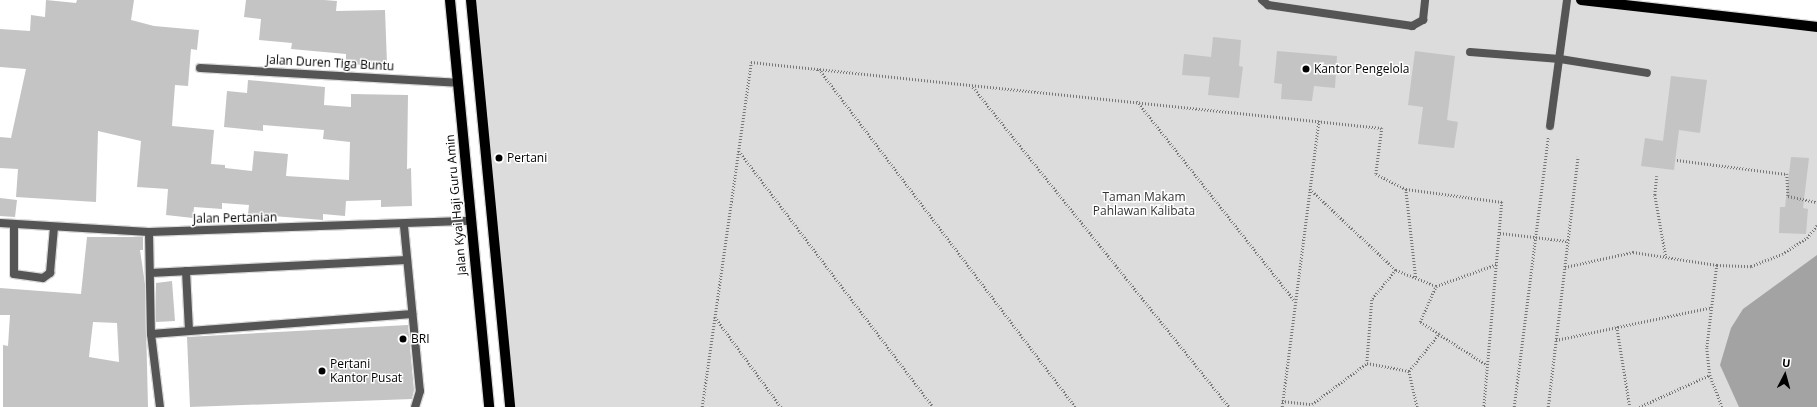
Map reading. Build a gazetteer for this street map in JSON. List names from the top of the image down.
{
  "streets": {
    "main road": ["Jalan Kyai Haji Guru Amin"],
    "street": ["Jalan Duren Tiga Buntu", "Jalan Pertanian"]
  },
  "crossings": [
    ["Jalan Duren Tiga Buntu", "Jalan Kyai Haji Guru Amin"],
    ["Jalan Kyai Haji Guru Amin", "Jalan Pertanian"]
  ],
  "parks": ["Taman Makam Pahlawan Kalibata"],
  "places": [
    "Kantor Pengelola",
    "Pertani",
    "BRI",
    "Pertani Kantor Pusat"
  ],
  "north": "top"
}
